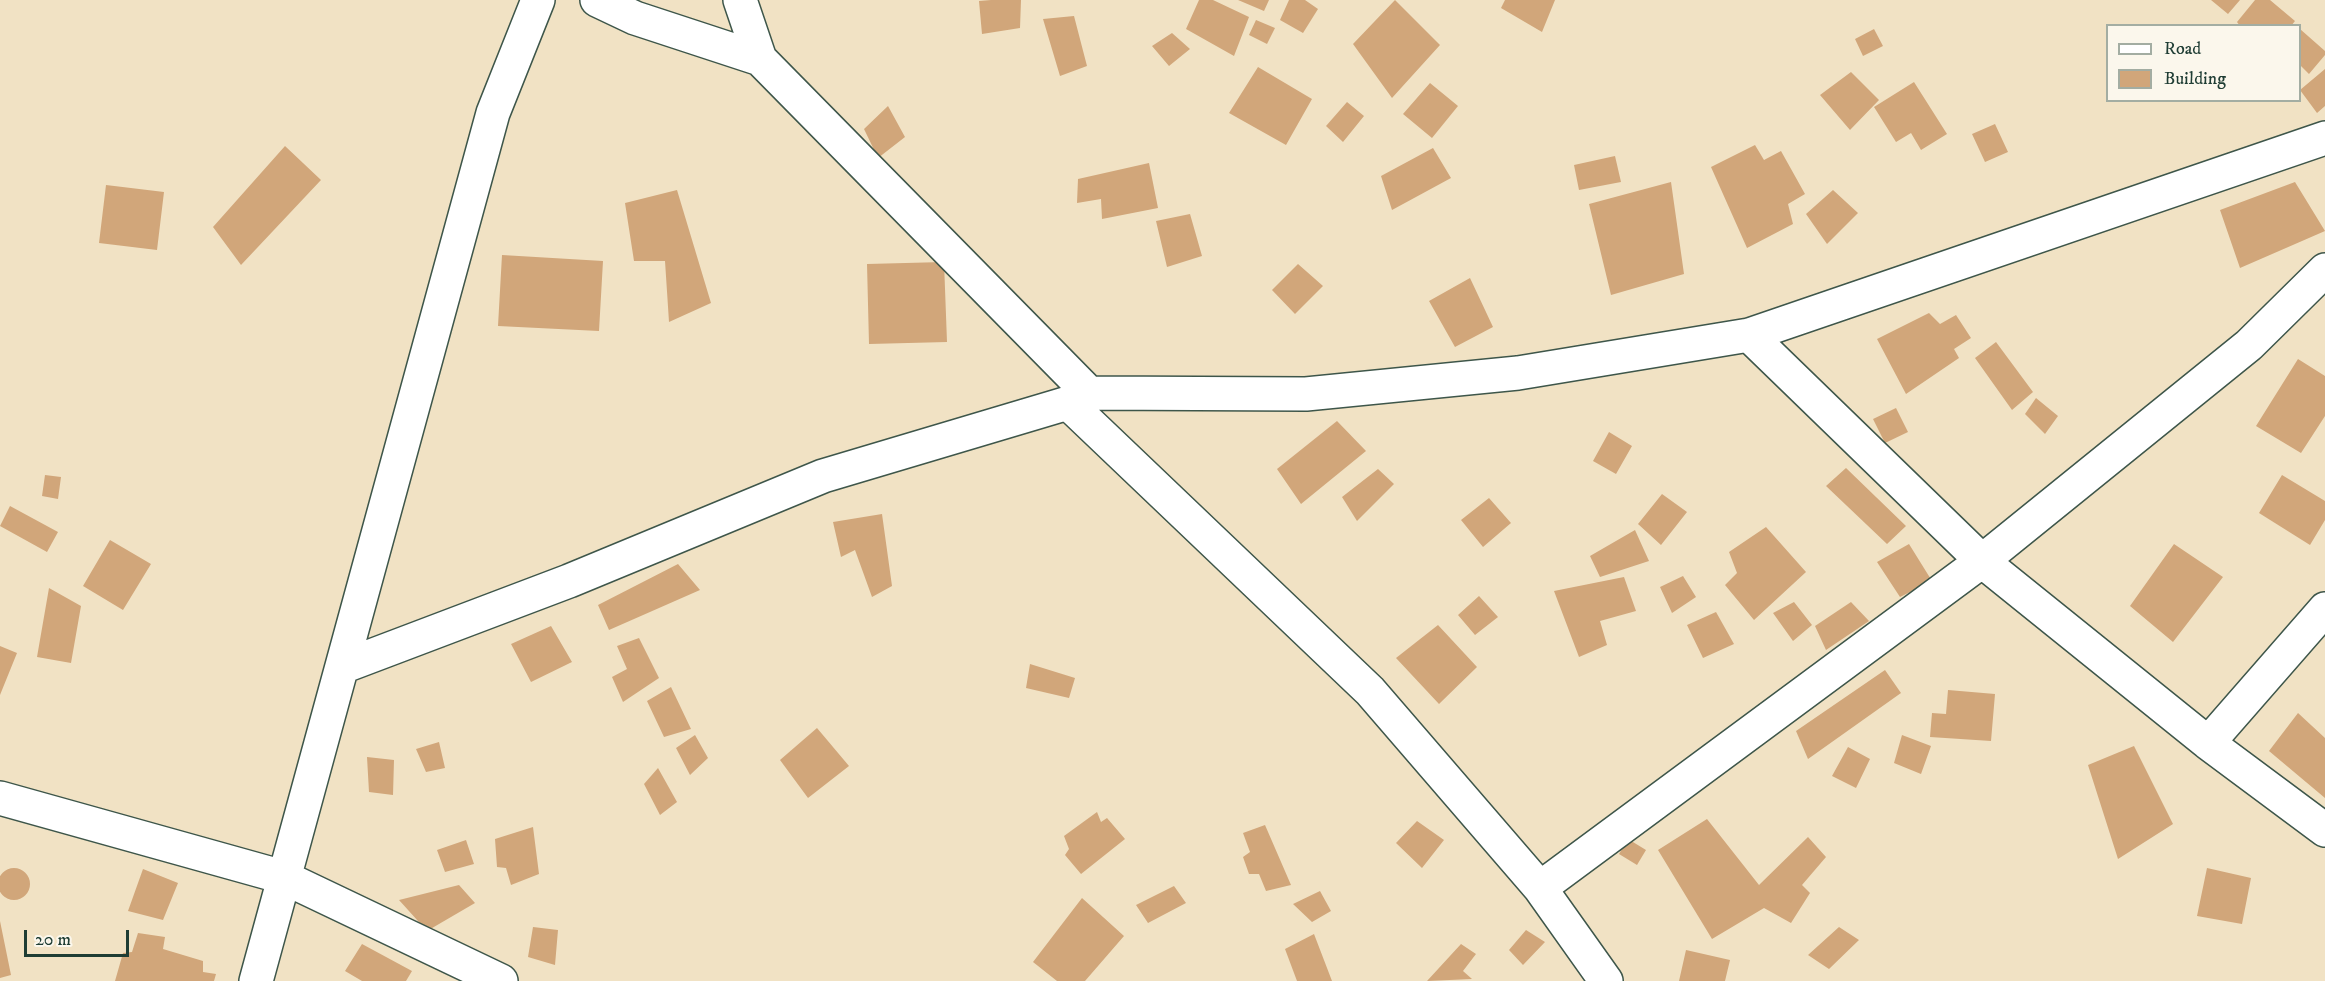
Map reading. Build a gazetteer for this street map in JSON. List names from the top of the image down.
{
  "legend": ["Road", "Building"],
  "scale_bar": "20 m"
}
